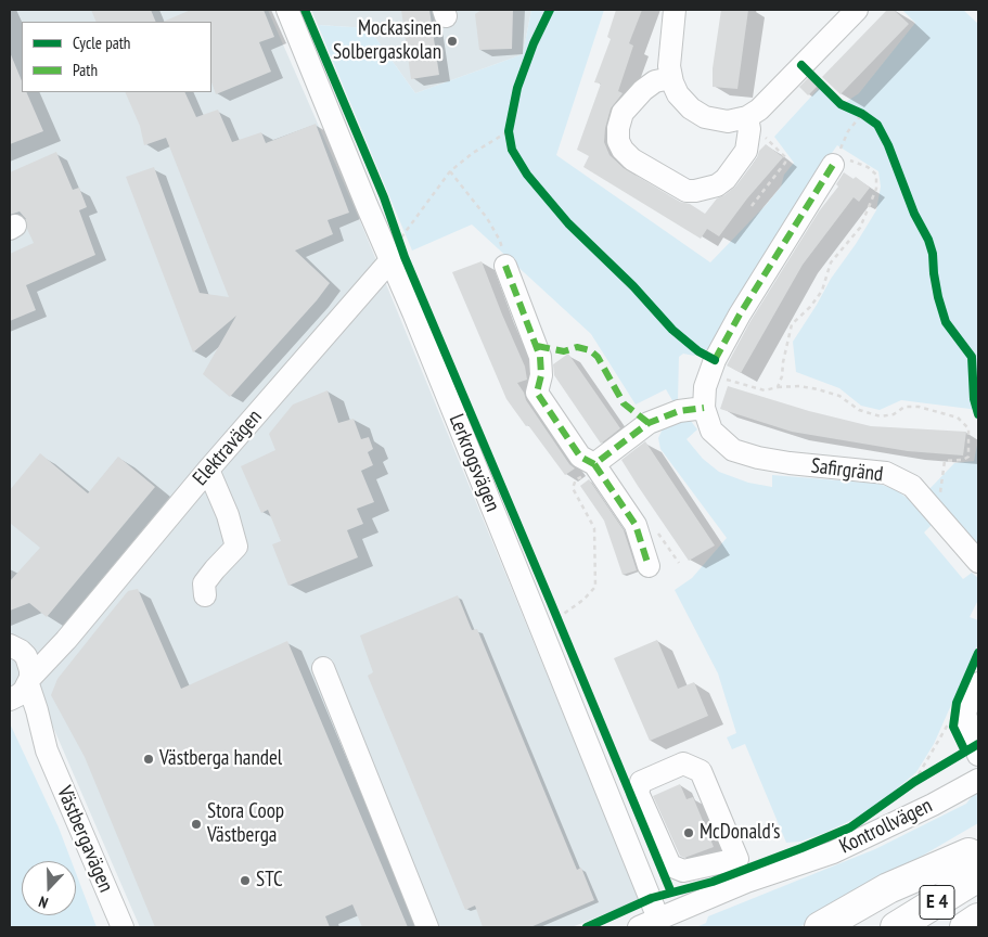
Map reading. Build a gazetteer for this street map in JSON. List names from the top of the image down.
{
  "streets": {
    "highway": ["E 4"],
    "street": [
      "Elektravägen",
      "Lerkrogsvägen",
      "Safirgränd",
      "Kontrollvägen",
      "Västbergavägen"
    ]
  },
  "crossings": [
    ["Elektravägen", "Lerkrogsvägen"],
    ["Elektravägen", "Västbergavägen"],
    ["Lerkrogsvägen", "Kontrollvägen"]
  ],
  "places": [
    "Mockasinen Solbergaskolan",
    "Västberga handel",
    "Stora Coop Västberga",
    "McDonald's",
    "STC"
  ],
  "legend": ["Cycle path", "Path"],
  "north": "bottom"
}
